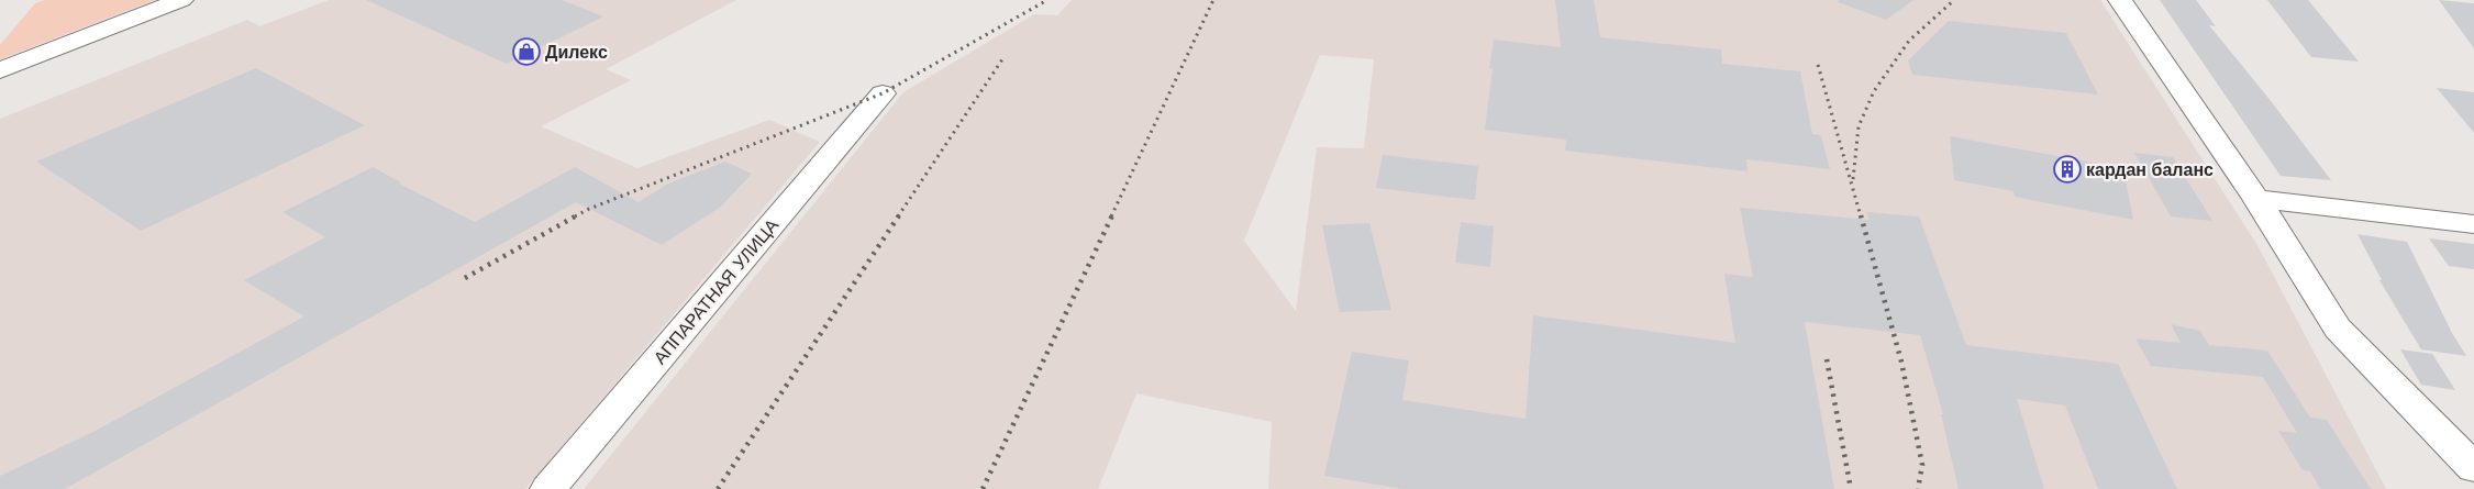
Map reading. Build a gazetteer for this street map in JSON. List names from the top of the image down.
{
  "streets": {
    "street": ["АППАРАТНАЯ УЛИЦА"]
  },
  "places": {
    "shop": ["Дилекс"],
    "building": ["кардан баланс"]
  }
}
